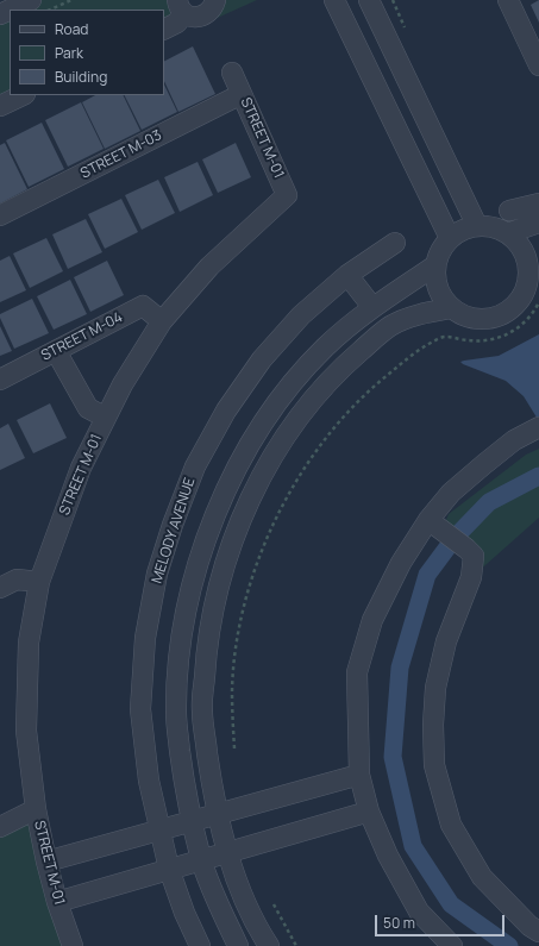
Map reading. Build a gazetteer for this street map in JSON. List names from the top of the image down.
{
  "streets": {
    "street": [
      "STREET M-01",
      "STREET M-03",
      "STREET M-04",
      "MELODY AVENUE"
    ]
  },
  "crossings": [
    ["STREET M-01", "STREET M-03"],
    ["STREET M-01", "STREET M-04"]
  ],
  "legend": ["Road", "Park", "Building"],
  "scale_bar": "50 m"
}
